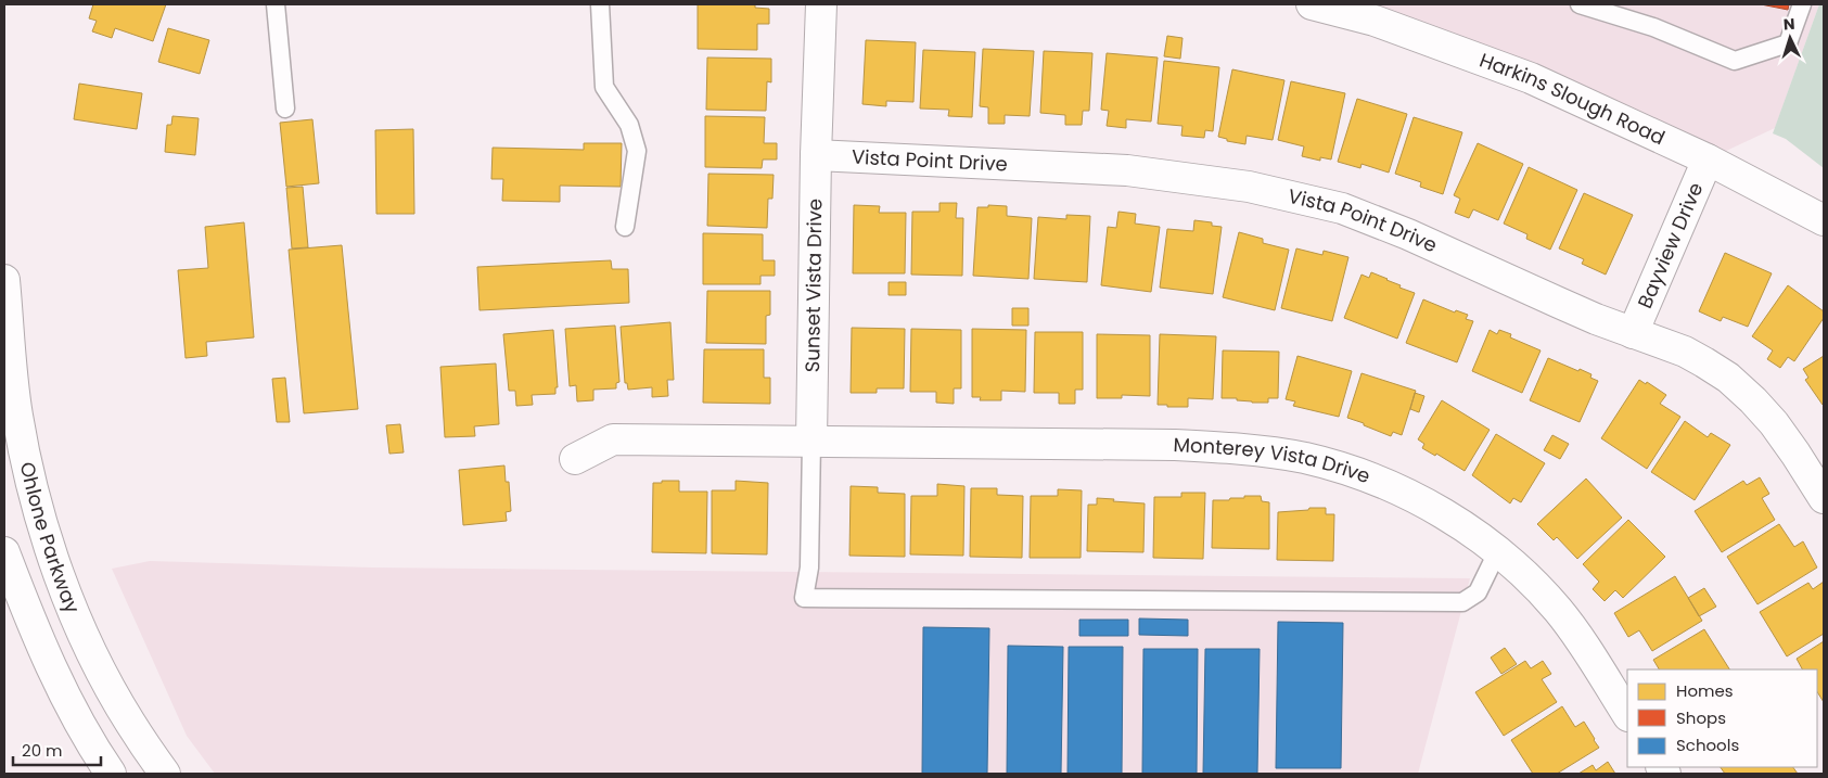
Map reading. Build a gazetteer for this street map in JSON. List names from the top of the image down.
{
  "streets": {
    "street": [
      "Harkins Slough Road",
      "Vista Point Drive",
      "Bayview Drive",
      "Sunset Vista Drive",
      "Monterey Vista Drive",
      "Ohlone Parkway"
    ]
  },
  "crossings": [
    ["Harkins Slough Road", "Bayview Drive"],
    ["Vista Point Drive", "Bayview Drive"],
    ["Vista Point Drive", "Sunset Vista Drive"],
    ["Sunset Vista Drive", "Monterey Vista Drive"]
  ],
  "legend": ["Homes", "Shops", "Schools"],
  "scale_bar": "20 m",
  "north": "top"
}
